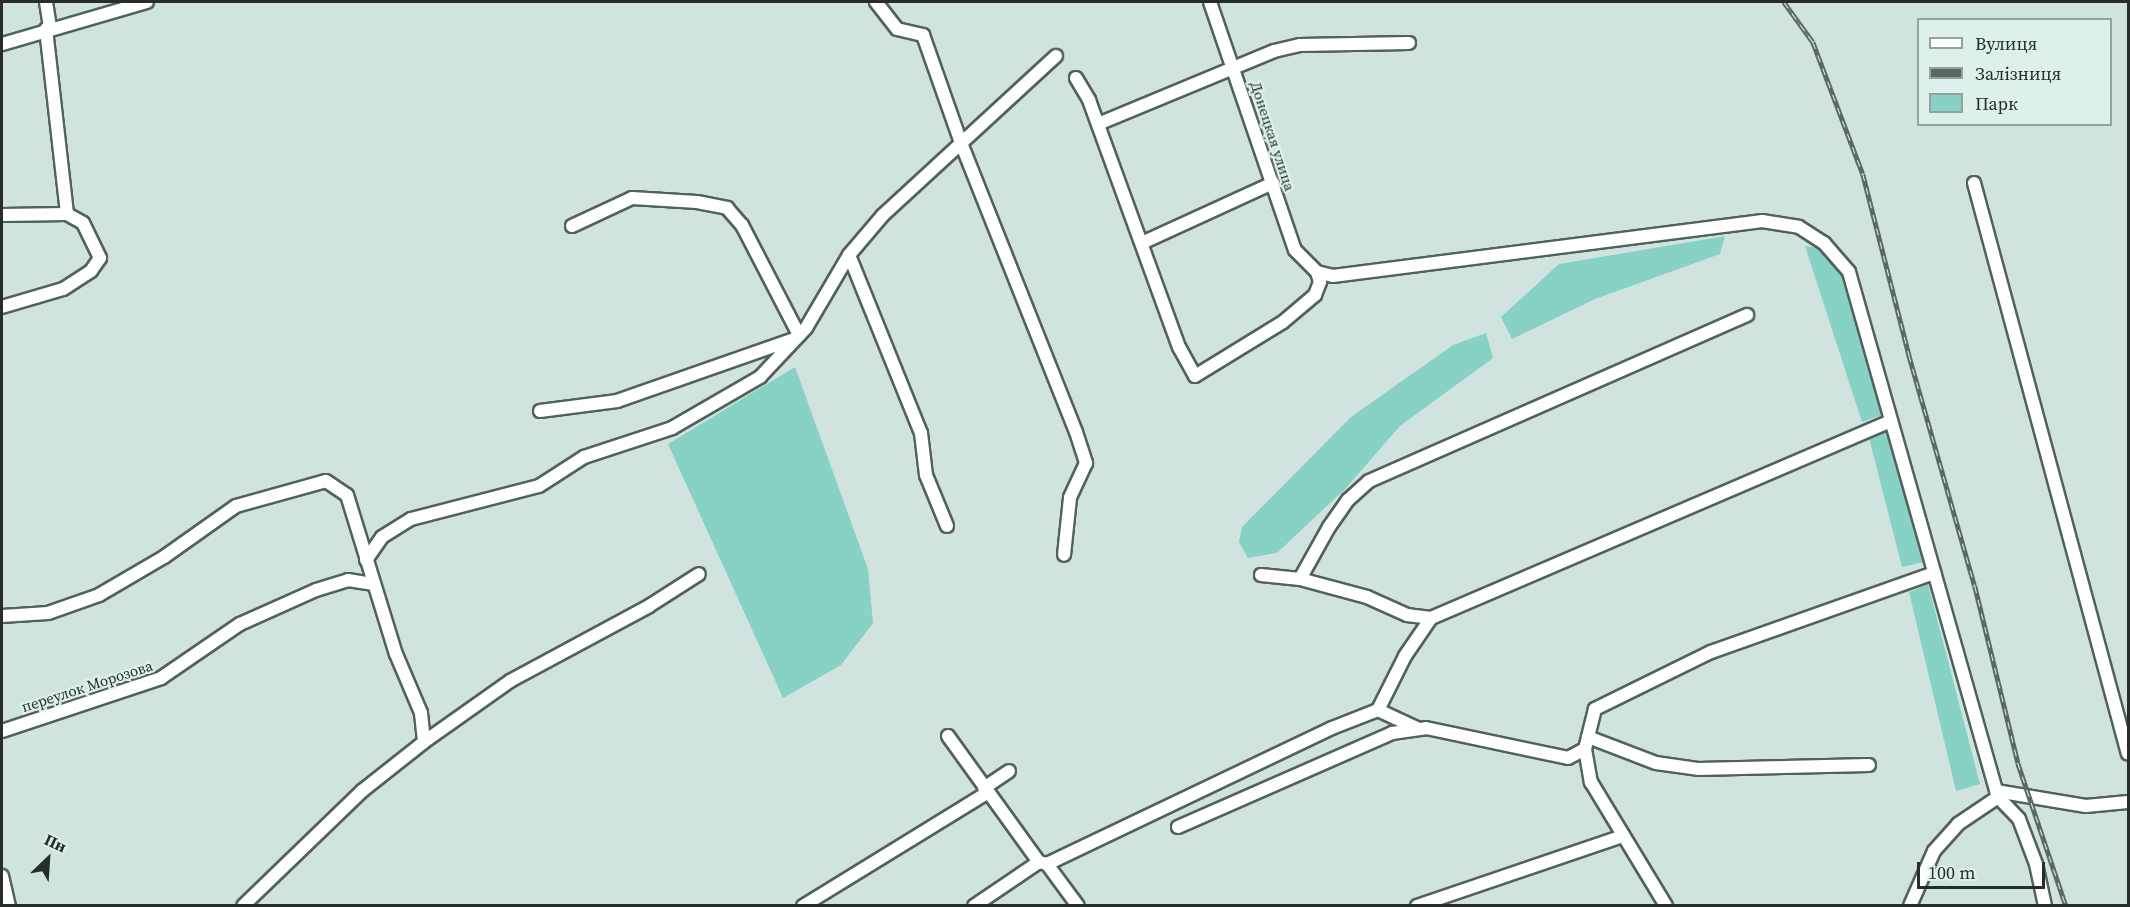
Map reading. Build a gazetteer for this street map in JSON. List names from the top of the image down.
{
  "streets": {
    "street": ["Донецкая улица", "переулок Морозова"]
  },
  "legend": ["Вулиця", "Залізниця", "Парк"],
  "scale_bar": "100 m",
  "north": "top right"
}
